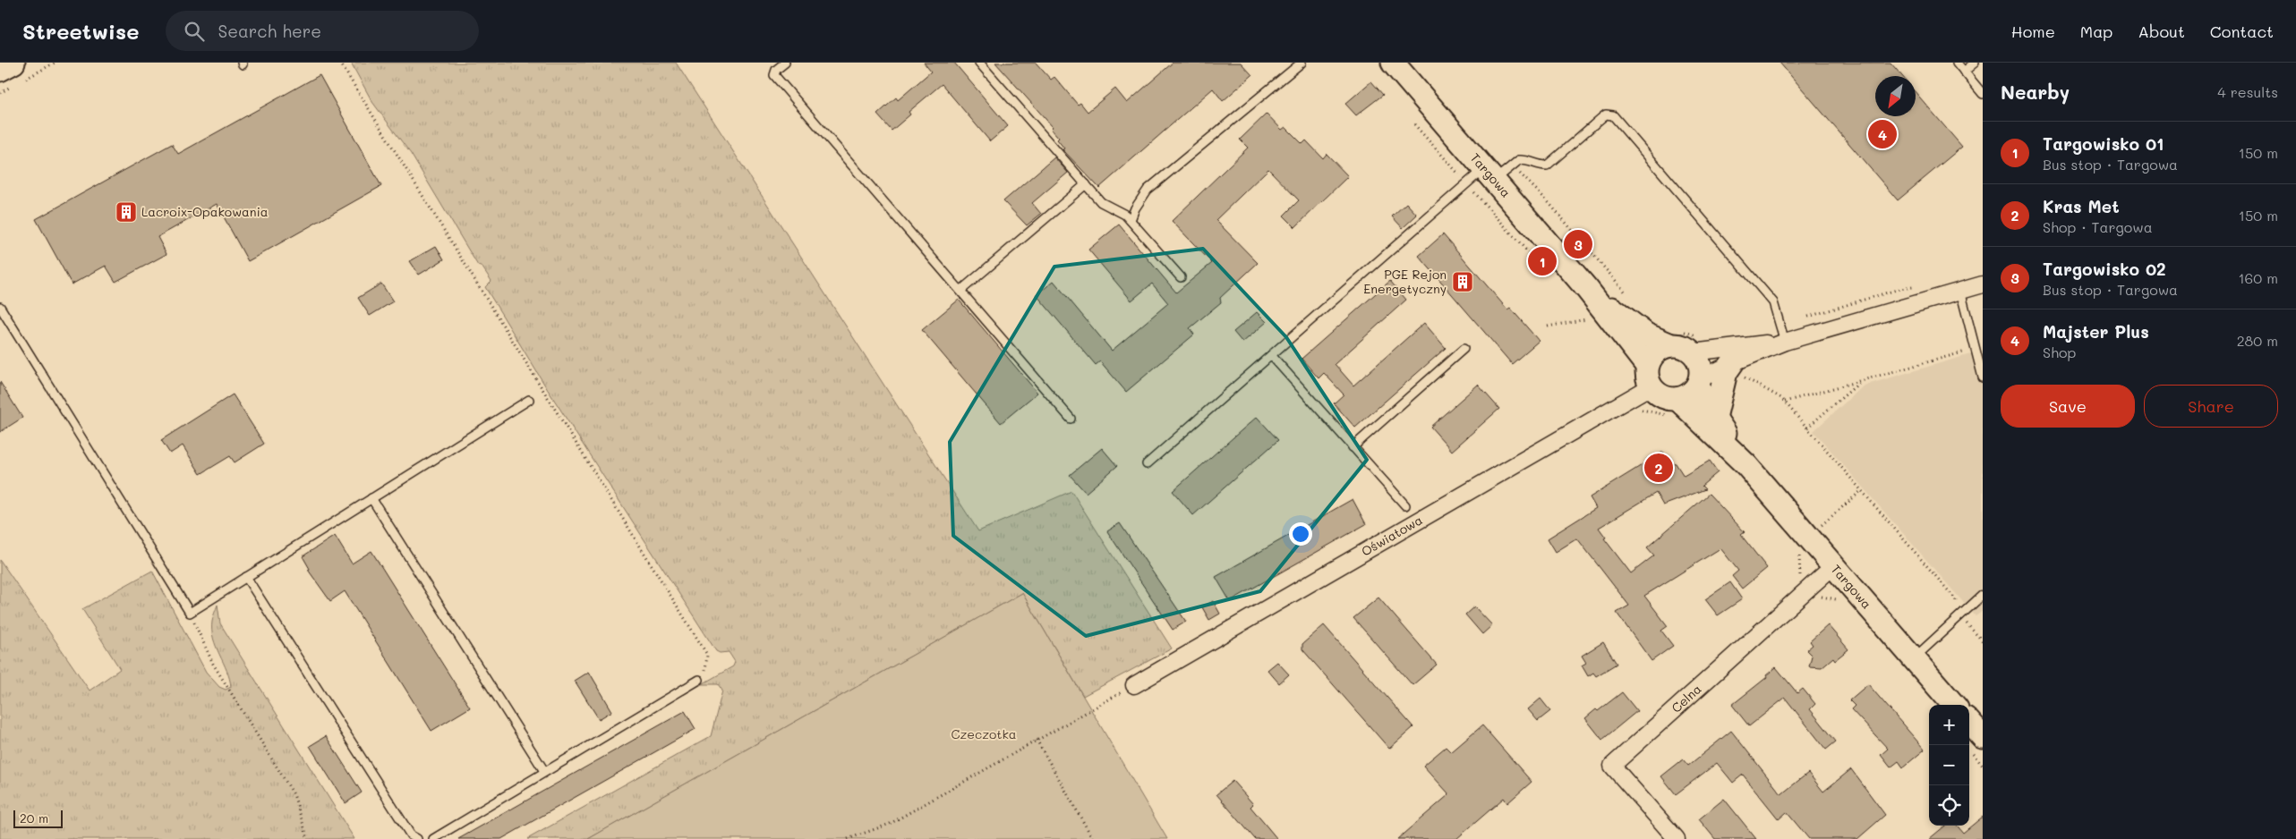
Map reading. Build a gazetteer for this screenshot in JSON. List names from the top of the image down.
{
  "streets": {
    "street": ["Targowa", "Oświatowa", "Celna"]
  },
  "crossings": [
    ["Targowa", "Oświatowa"],
    ["Targowa", "Celna"]
  ],
  "parks": ["Czeczotka"],
  "places": {
    "building": ["Lacroix-Opakowania", "PGE Rejon Energetyczny"]
  },
  "scale_bar": "20 m",
  "north": "bottom left",
  "page": {
    "header": "Streetwise",
    "search": "Search here",
    "nav": [
      "Home",
      "Map",
      "About",
      "Contact"
    ],
    "heading": ["Nearby", "4 results"],
    "pins": [
      "4",
      "3",
      "1",
      "2"
    ],
    "list": [
      {
        "mark": "1",
        "name": "Targowisko 01",
        "note": "Bus stop · Targowa",
        "value": "150 m"
      },
      {
        "mark": "2",
        "name": "Kras Met",
        "note": "Shop · Targowa",
        "value": "150 m"
      },
      {
        "mark": "3",
        "name": "Targowisko 02",
        "note": "Bus stop · Targowa",
        "value": "160 m"
      },
      {
        "mark": "4",
        "name": "Majster Plus",
        "note": "Shop",
        "value": "280 m"
      }
    ],
    "buttons": ["Save", "Share"],
    "map_buttons": ["+", "−"],
    "scale": "20 m"
  }
}
